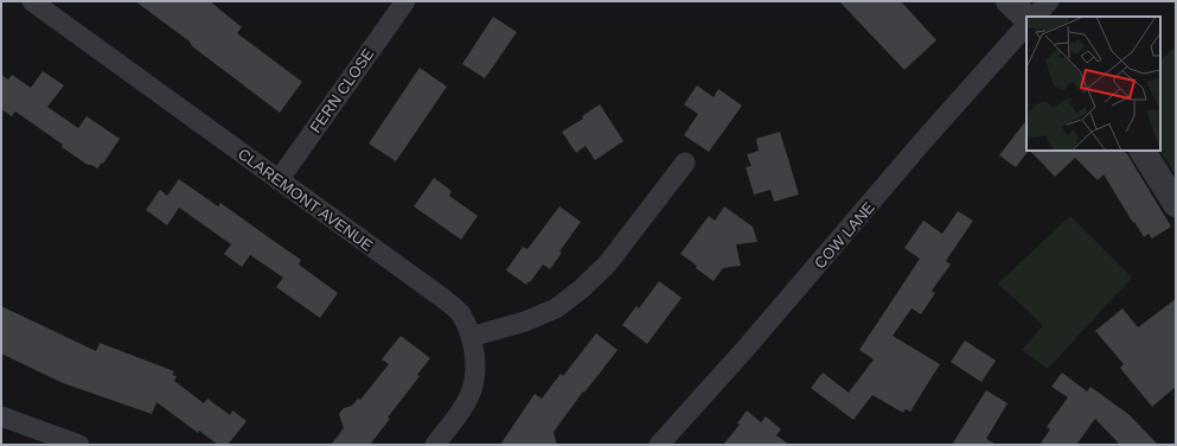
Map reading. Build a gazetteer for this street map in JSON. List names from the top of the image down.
{
  "streets": {
    "street": ["FERN CLOSE", "CLAREMONT AVENUE", "COW LANE"]
  },
  "crossings": [
    ["FERN CLOSE", "CLAREMONT AVENUE"]
  ]
}
